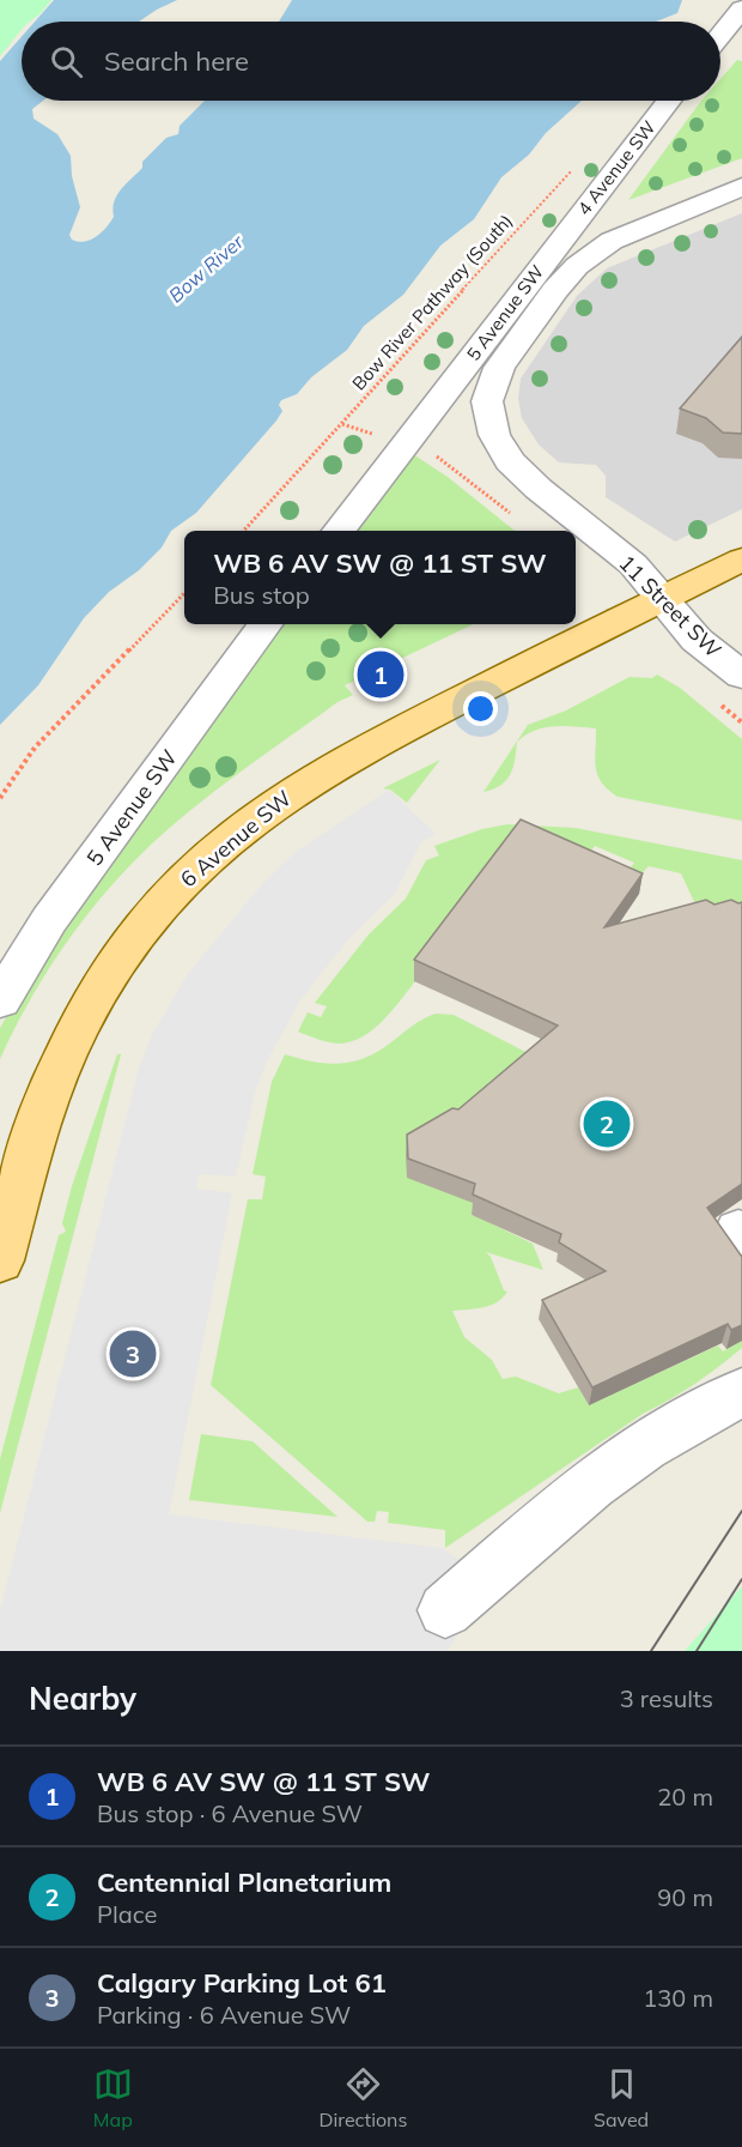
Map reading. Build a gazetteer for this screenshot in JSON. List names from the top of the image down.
{
  "streets": {
    "main road": ["6 Avenue SW"],
    "street": ["4 Avenue SW", "5 Avenue SW", "11 Street SW"],
    "path": ["Bow River Pathway (South)"]
  },
  "crossings": [
    ["4 Avenue SW", "5 Avenue SW"],
    ["5 Avenue SW", "11 Street SW"],
    ["11 Street SW", "6 Avenue SW"]
  ],
  "water": ["Bow River"],
  "page": {
    "search": "Search here",
    "popup": ["WB 6 AV SW @ 11 ST SW", "Bus stop"],
    "pins": ["1", "2", "3"],
    "heading": ["Nearby", "3 results"],
    "list": [
      {
        "mark": "1",
        "name": "WB 6 AV SW @ 11 ST SW",
        "note": "Bus stop · 6 Avenue SW",
        "value": "20 m"
      },
      {
        "mark": "2",
        "name": "Centennial Planetarium",
        "note": "Place",
        "value": "90 m"
      },
      {
        "mark": "3",
        "name": "Calgary Parking Lot 61",
        "note": "Parking · 6 Avenue SW",
        "value": "130 m"
      }
    ],
    "nav": ["Map", "Directions", "Saved"]
  }
}
